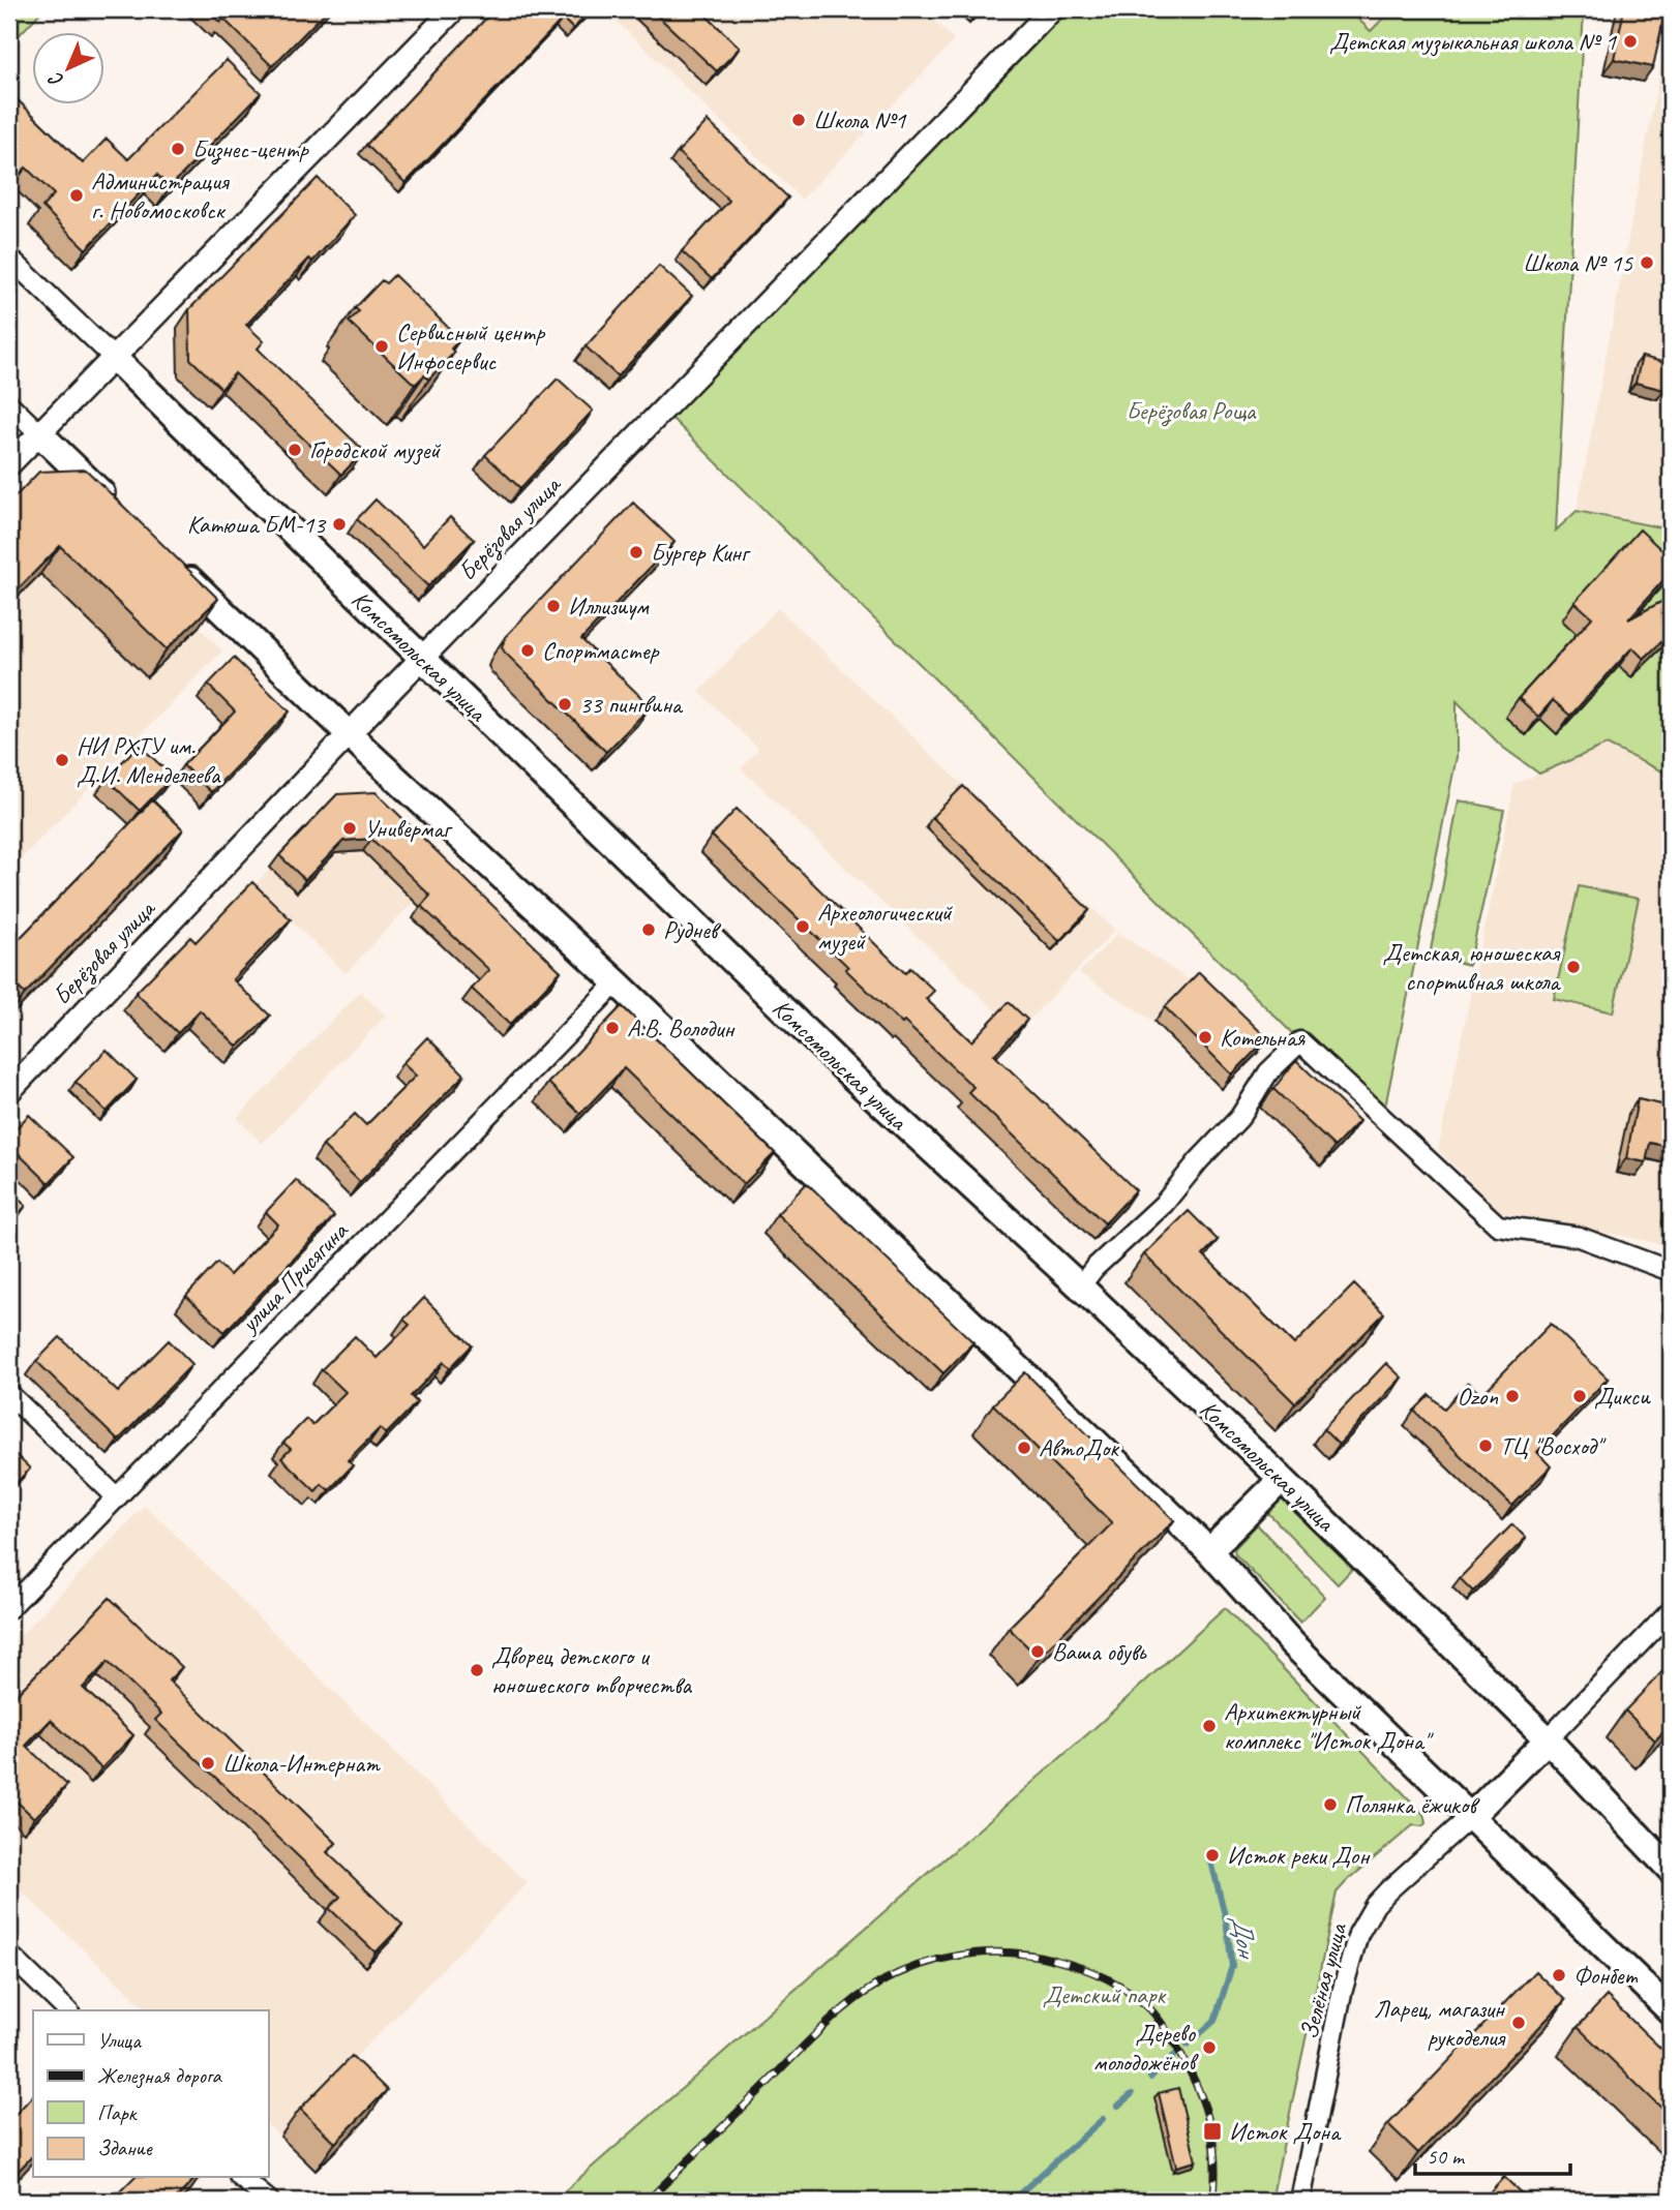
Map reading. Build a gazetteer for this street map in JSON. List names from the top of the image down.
{
  "streets": {
    "main road": ["Комсомольская улица"],
    "street": ["Берёзовая улица", "улица Присягина", "Зелёная улица"]
  },
  "crossings": [
    ["Берёзовая улица", "Комсомольская улица"]
  ],
  "water": ["Дон"],
  "parks": ["Берёзовая Роща", "Детский парк"],
  "places": {
    "other": [
      "Детская музыкальная школа № 1",
      "Школа №1",
      "Бизнес-центр",
      "Администрация г. Новомосковск",
      "Школа № 15",
      "Сервисный центр Инфосервис",
      "Городской музей",
      "Катюша БМ-13",
      "Бургер Кинг",
      "Иллизиум",
      "Спортмастер",
      "33 пингвина",
      "НИ РХТУ им. Д.И. Менделеева",
      "Универмаг",
      "Археологический музей",
      "Руднев",
      "Детская, юношеская спортивная школа",
      "А.В. Володин",
      "Котельная",
      "Ozon",
      "Дикси",
      "ТЦ \"Восход\"",
      "АвтоДок",
      "Ваша обувь",
      "Дворец детского и юношеского творчества",
      "Архитектурный комплекс \"Исток Дона\"",
      "Школа-Интернат",
      "Полянка ёжиков",
      "Исток реки Дон",
      "Фонбет",
      "Ларец, магазин рукоделия",
      "Дерево молодожёнов"
    ],
    "transit": ["Исток Дона"]
  },
  "legend": [
    "Улица",
    "Железная дорога",
    "Парк",
    "Здание"
  ],
  "scale_bar": "50 m",
  "north": "bottom left"
}
